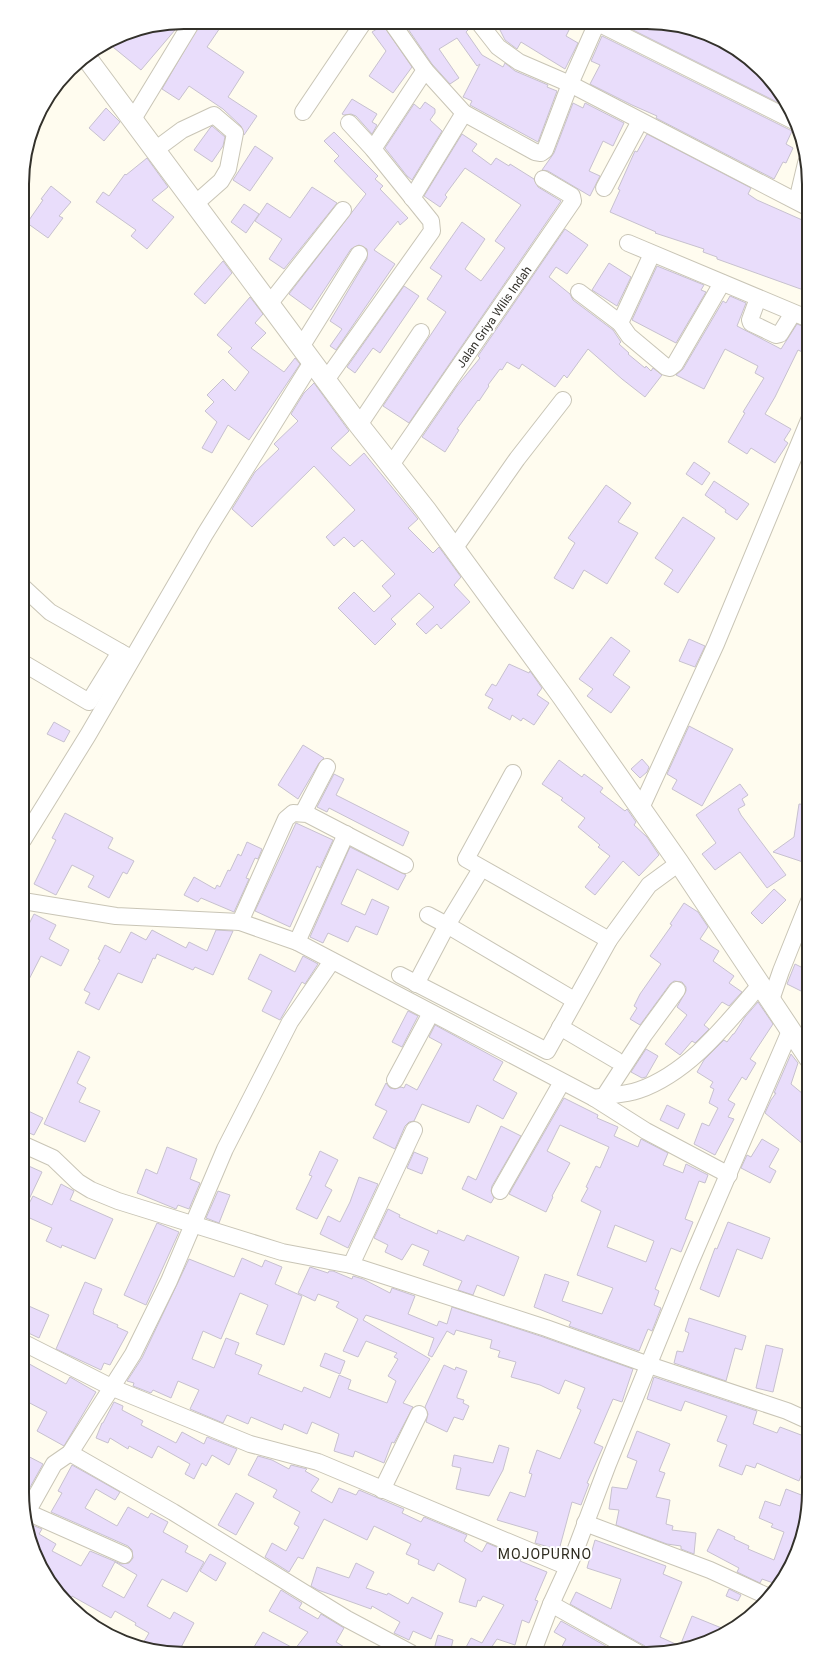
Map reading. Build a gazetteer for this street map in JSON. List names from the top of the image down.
{
  "streets": {
    "street": ["Jalan Griya Wilis Indah"]
  },
  "districts": ["MOJOPURNO"]
}
